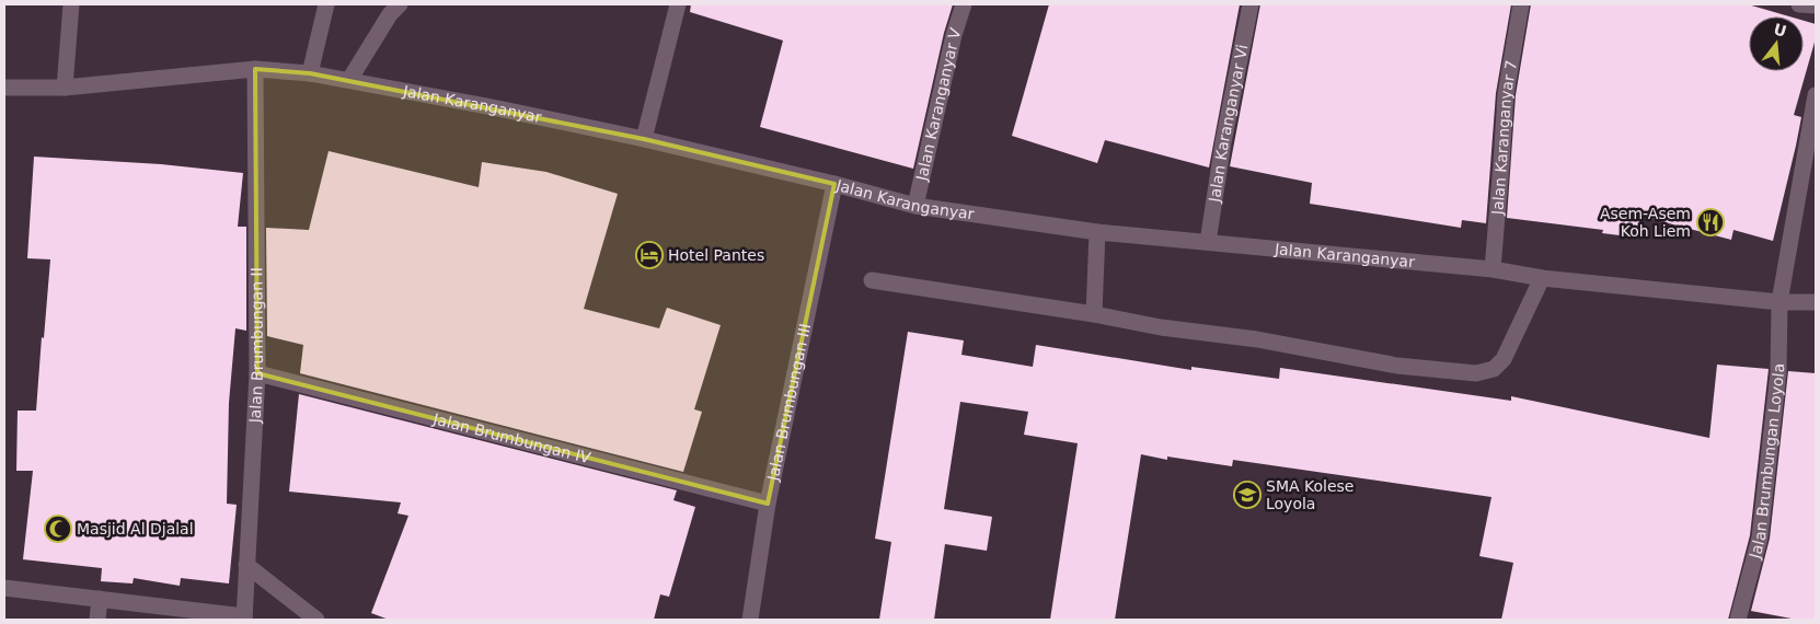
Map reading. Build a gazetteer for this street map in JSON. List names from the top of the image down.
{
  "streets": {
    "street": [
      "Jalan Karanganyar",
      "Jalan Karanganyar V",
      "Jalan Karanganyar Vi",
      "Jalan Karanganyar 7",
      "Jalan Brumbungan II",
      "Jalan Brumbungan III",
      "Jalan Brumbungan IV",
      "Jalan Brumbungan Loyola"
    ]
  },
  "crossings": [
    ["Jalan Karanganyar", "Jalan Karanganyar V"],
    ["Jalan Karanganyar", "Jalan Karanganyar Vi"],
    ["Jalan Karanganyar", "Jalan Karanganyar 7"],
    ["Jalan Karanganyar", "Jalan Brumbungan II"],
    ["Jalan Karanganyar", "Jalan Brumbungan III"],
    ["Jalan Karanganyar", "Jalan Brumbungan Loyola"],
    ["Jalan Brumbungan II", "Jalan Brumbungan IV"],
    ["Jalan Brumbungan III", "Jalan Brumbungan IV"]
  ],
  "places": {
    "restaurant": ["Asem-Asem Koh Liem"],
    "hotel": ["Hotel Pantes"],
    "school or university": ["SMA Kolese Loyola"],
    "mosque": ["Masjid Al Djalal"]
  },
  "north": "top"
}
